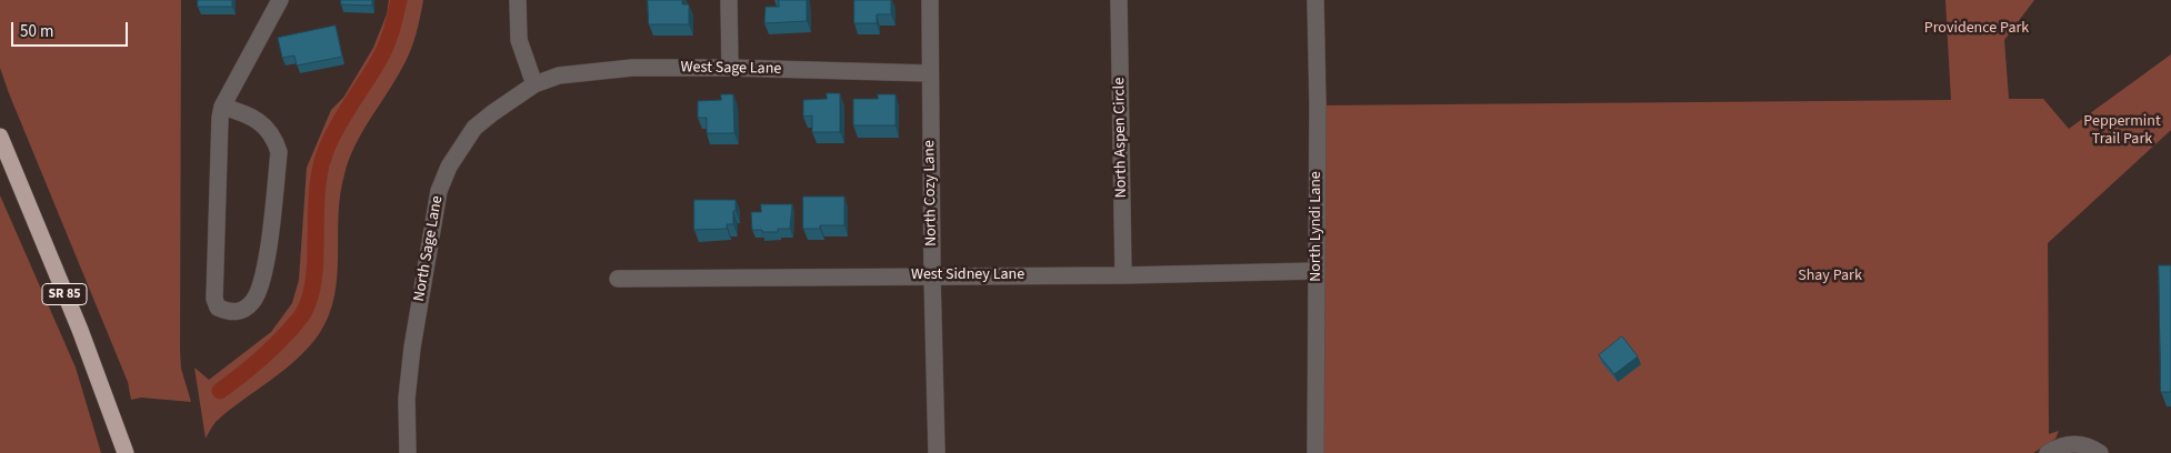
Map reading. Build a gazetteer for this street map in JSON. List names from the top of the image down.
{
  "streets": {
    "highway": ["SR 85"],
    "street": [
      "West Sage Lane",
      "North Aspen Circle",
      "North Cozy Lane",
      "North Lyndi Lane",
      "North Sage Lane",
      "West Sidney Lane"
    ]
  },
  "crossings": [
    ["West Sage Lane", "North Cozy Lane"],
    ["West Sage Lane", "North Sage Lane"],
    ["North Aspen Circle", "West Sidney Lane"],
    ["North Cozy Lane", "West Sidney Lane"],
    ["North Lyndi Lane", "West Sidney Lane"]
  ],
  "parks": ["Providence Park", "Peppermint Trail Park", "Shay Park"],
  "scale_bar": "50 m"
}
